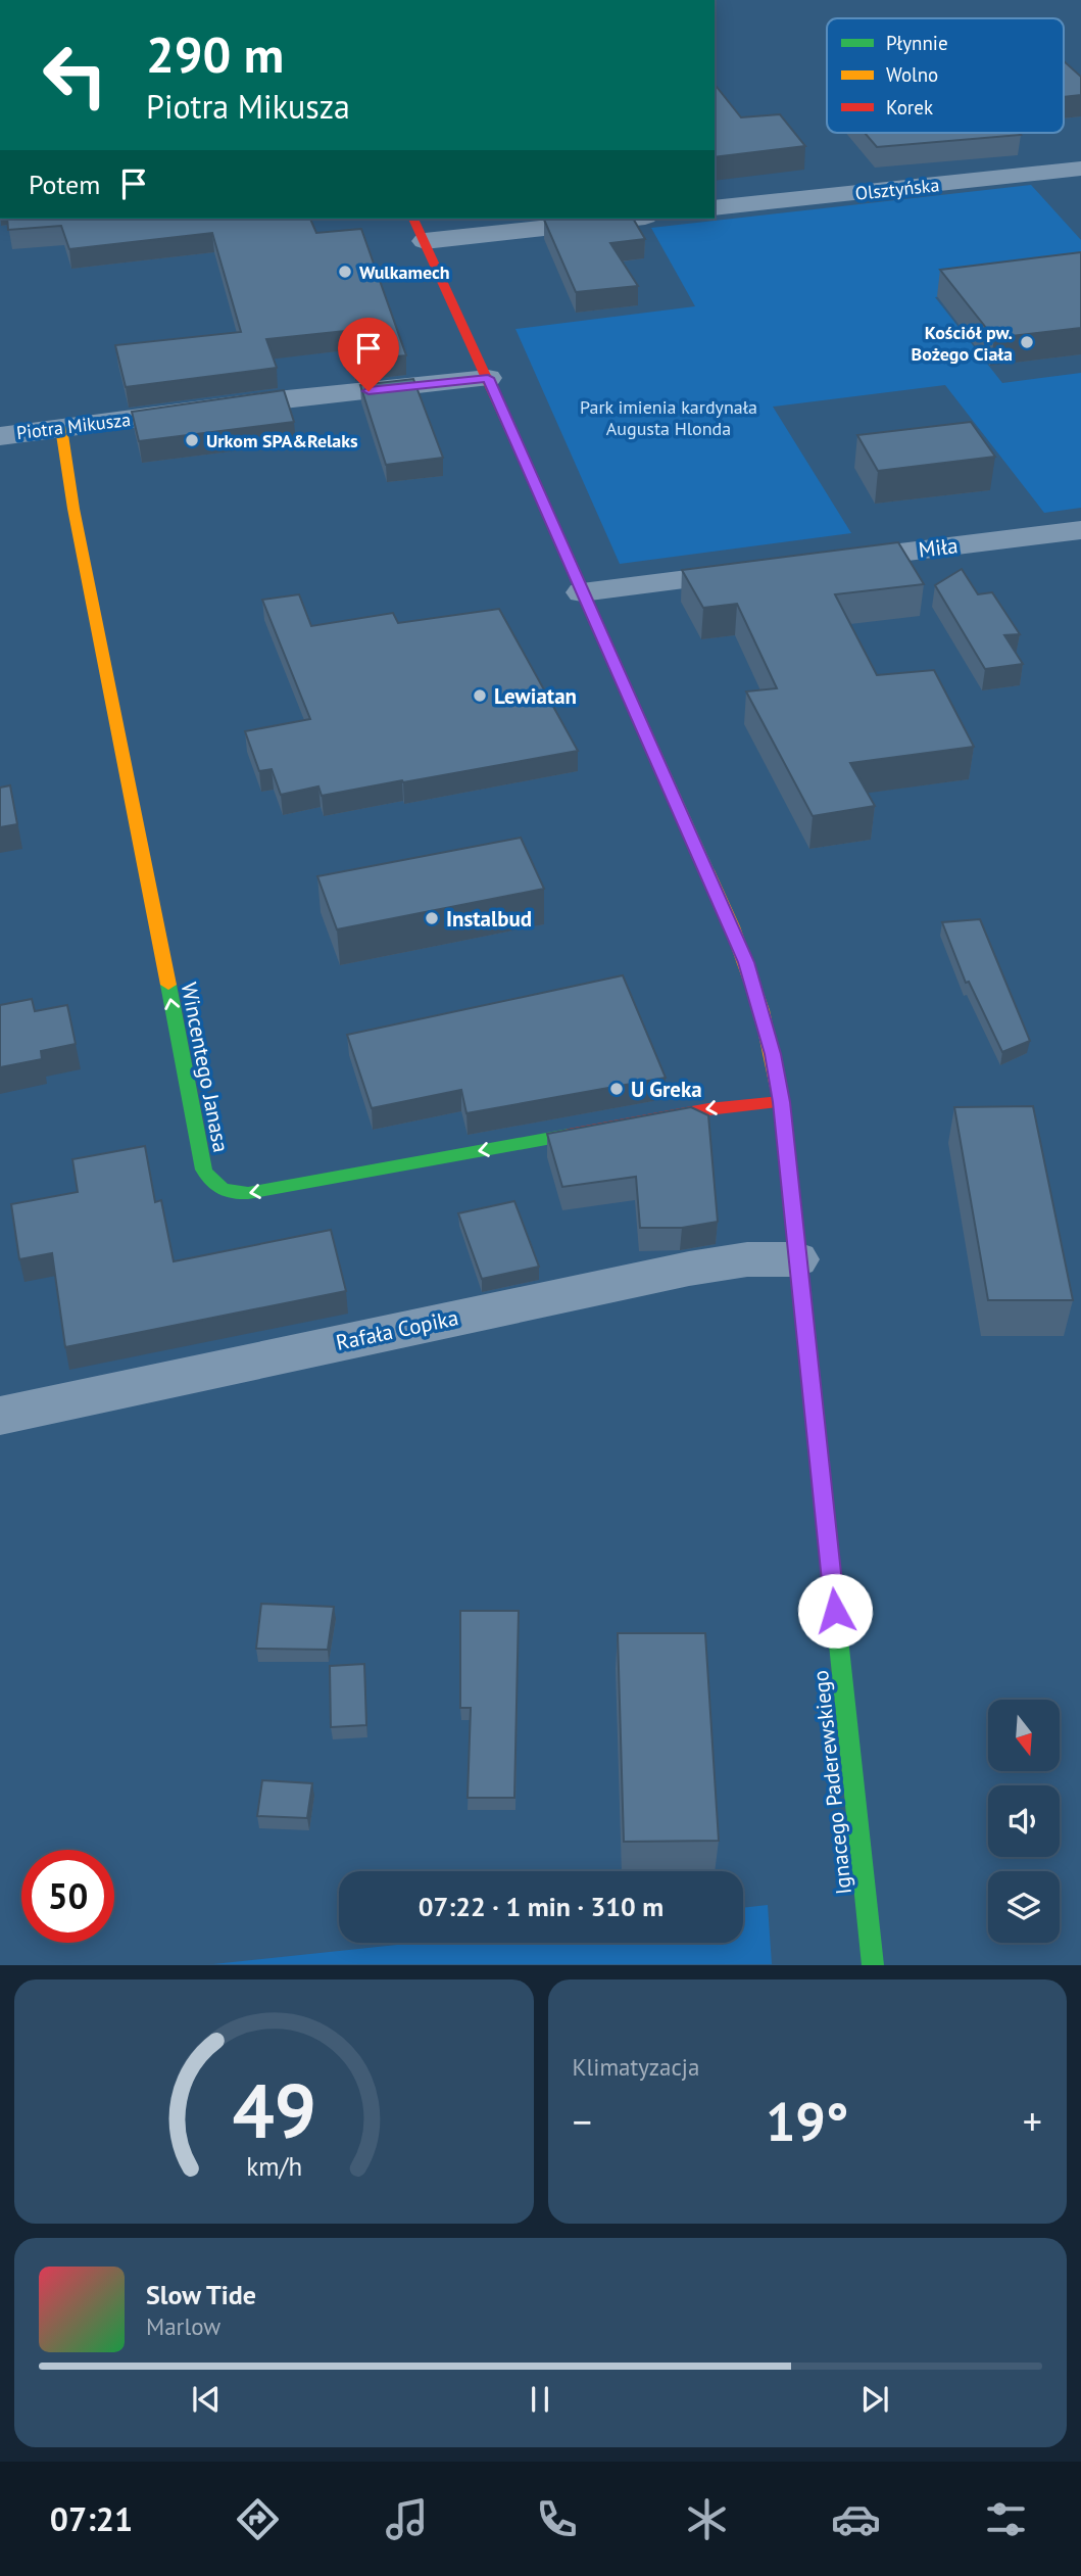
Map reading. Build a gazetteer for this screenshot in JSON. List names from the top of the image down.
{
  "streets": {
    "main road": ["Wincentego Janasa", "Ignacego Paderewskiego"],
    "street": [
      "Olsztyńska",
      "Piotra Mikusza",
      "Miła",
      "Rafała Copika"
    ]
  },
  "crossings": [
    ["Piotra Mikusza", "Wincentego Janasa"],
    ["Piotra Mikusza", "Ignacego Paderewskiego"],
    ["Wincentego Janasa", "Ignacego Paderewskiego"],
    ["Rafała Copika", "Ignacego Paderewskiego"]
  ],
  "parks": ["Park imienia kardynała Augusta Hlonda"],
  "places": [
    "Wulkamech",
    "Kościół pw. Bożego Ciała",
    "Urkom SPA&Relaks",
    "Lewiatan",
    "Instalbud",
    "U Greka"
  ],
  "legend": ["Płynnie", "Wolno", "Korek"],
  "north": "bottom",
  "page": {
    "turn": ["290 m", "Piotra Mikusza"],
    "then": "Potem",
    "limit": "50",
    "trip": "07:22 · 1 min · 310 m",
    "tile": "Klimatyzacja",
    "heat": ["−", "19°", "+"],
    "song": ["Slow Tide", "Marlow"],
    "tabs": "07:21",
    "gauge": ["49", "km/h"]
  }
}
